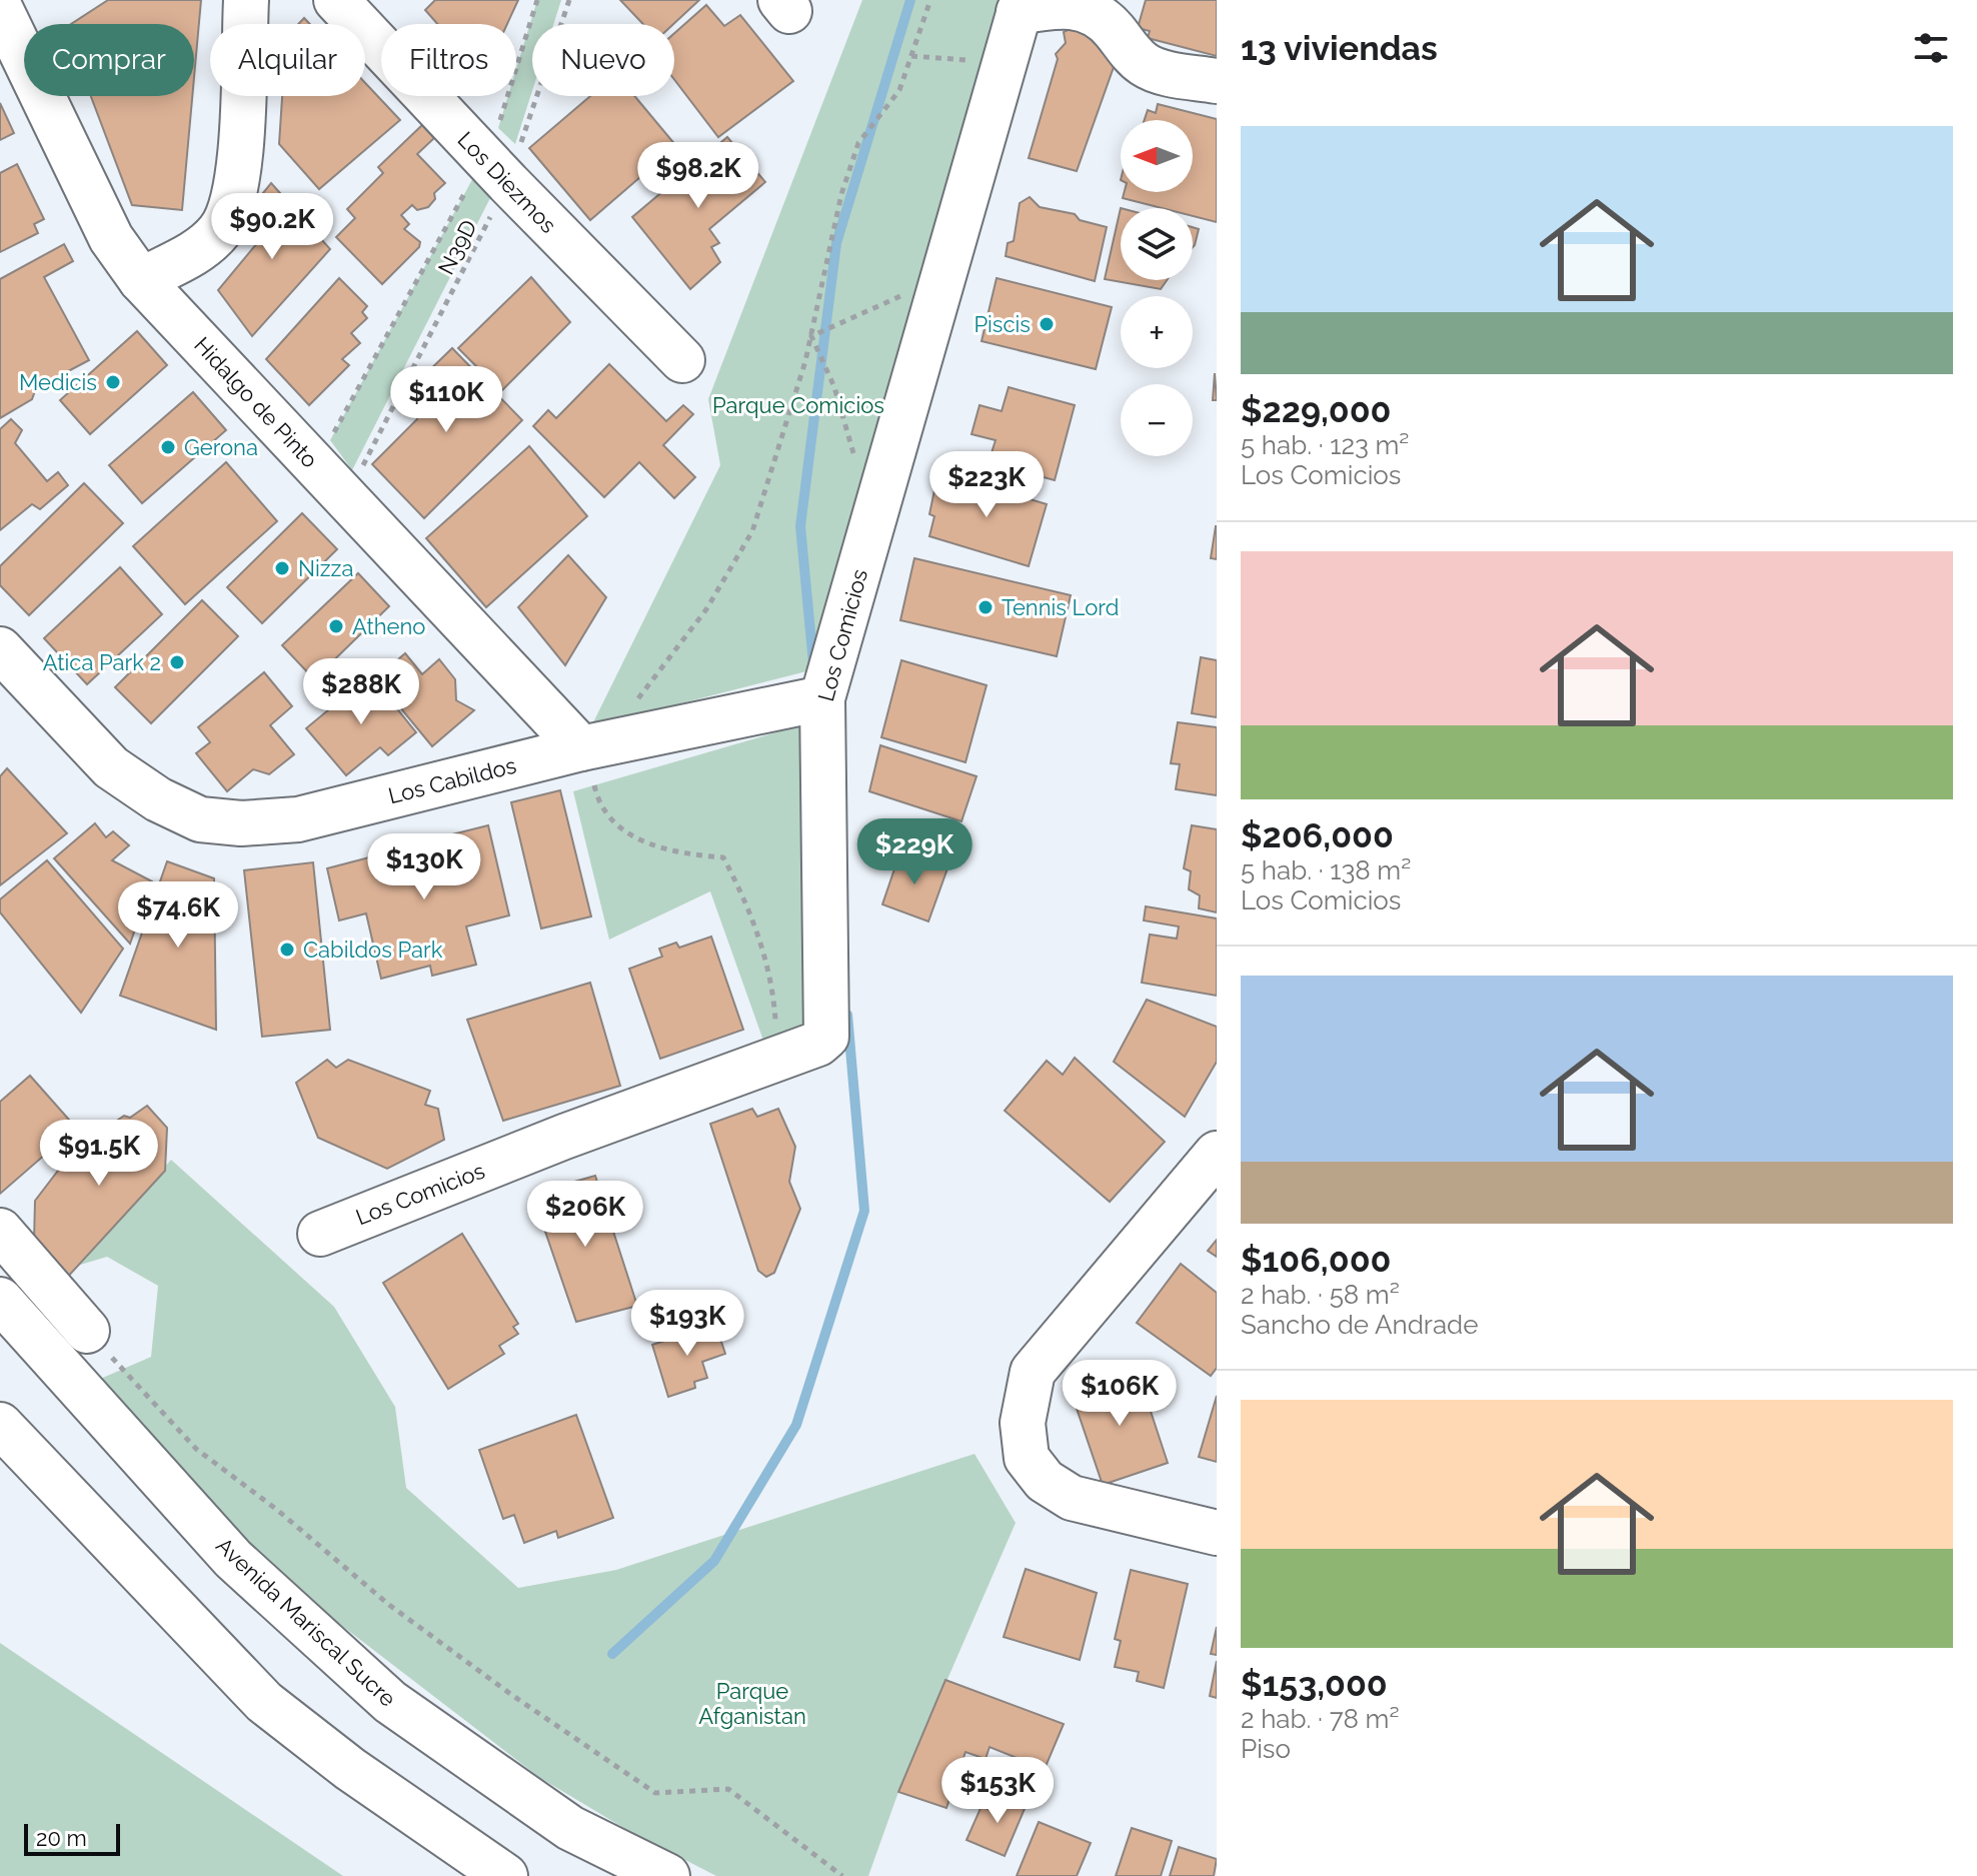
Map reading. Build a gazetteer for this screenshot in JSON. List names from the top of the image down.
{
  "streets": {
    "street": [
      "Los Diezmos",
      "Hidalgo de Pinto",
      "Los Comicios",
      "Los Cabildos",
      "Avenida Mariscal Sucre"
    ],
    "path": ["N39D"]
  },
  "crossings": [
    ["Los Diezmos", "N39D"],
    ["N39D", "Hidalgo de Pinto"],
    ["Hidalgo de Pinto", "Los Cabildos"],
    ["Los Comicios", "Los Cabildos"]
  ],
  "parks": ["Parque Comicios", "Parque Afganistan"],
  "places": [
    "Piscis",
    "Medicis",
    "Gerona",
    "Nizza",
    "Tennis Lord",
    "Atheno",
    "Atica Park 2",
    "Cabildos Park"
  ],
  "scale_bar": "20 m",
  "north": "left",
  "page": {
    "heading": "13 viviendas",
    "chip": [
      "Comprar",
      "Alquilar",
      "Filtros",
      "Nuevo"
    ],
    "list": [
      {
        "name": "$229,000",
        "note": "5 hab. · 123 m² · Los Comicios"
      },
      {
        "name": "$206,000",
        "note": "5 hab. · 138 m² · Los Comicios"
      },
      {
        "name": "$106,000",
        "note": "2 hab. · 58 m² · Sancho de Andrade"
      },
      {
        "name": "$153,000",
        "note": "2 hab. · 78 m² · Piso"
      }
    ],
    "map_buttons": ["+", "−"],
    "price": [
      "$98.2K",
      "$90.2K",
      "$110K",
      "$223K",
      "$288K",
      "$229K",
      "$130K",
      "$74.6K",
      "$91.5K",
      "$206K",
      "$193K",
      "$106K",
      "$153K"
    ],
    "scale": "20 m"
  }
}
